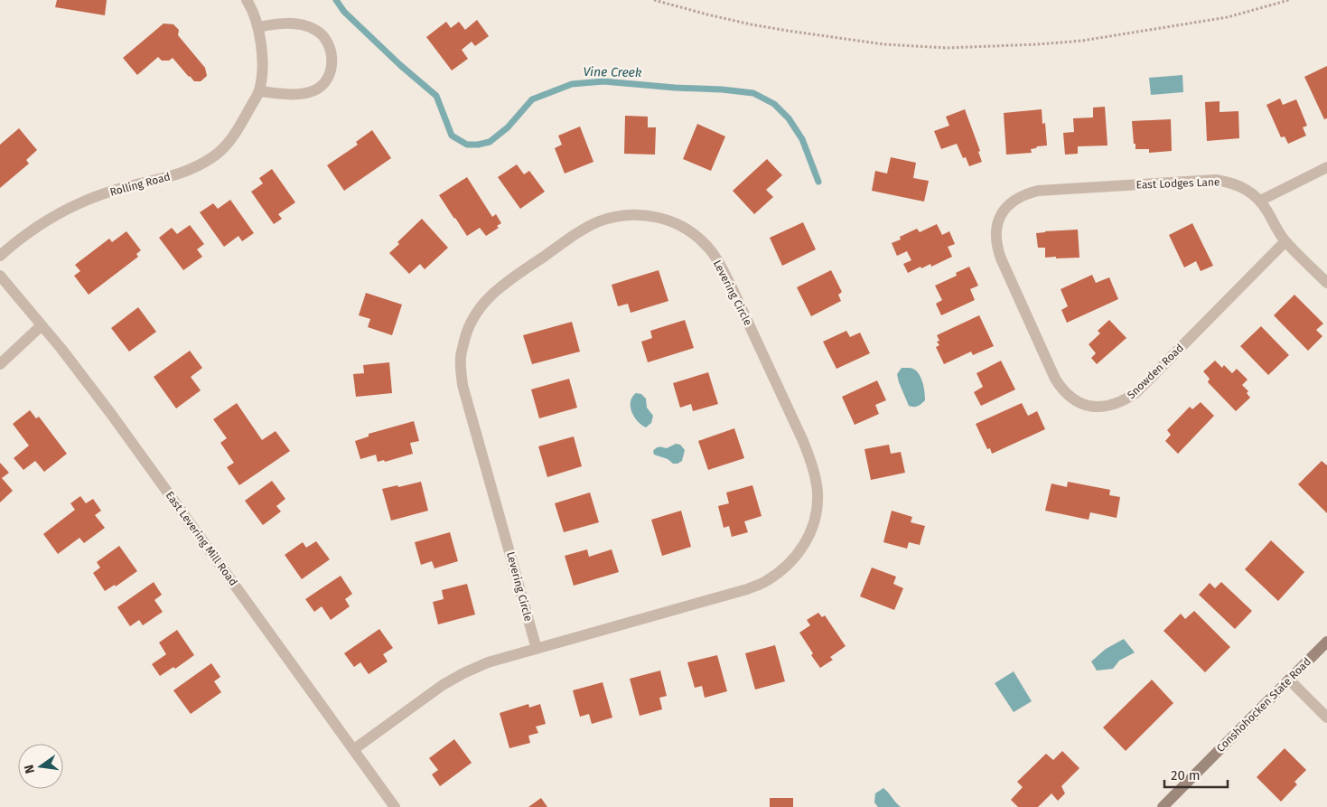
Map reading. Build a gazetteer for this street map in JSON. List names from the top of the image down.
{
  "streets": {
    "main road": ["Conshohocken State Road"],
    "street": [
      "East Lodges Lane",
      "Rolling Road",
      "Levering Circle",
      "Snowden Road",
      "East Levering Mill Road"
    ]
  },
  "crossings": [
    ["East Lodges Lane", "Snowden Road"],
    ["Levering Circle", "East Levering Mill Road"]
  ],
  "water": ["Vine Creek"],
  "scale_bar": "20 m",
  "north": "left"
}
